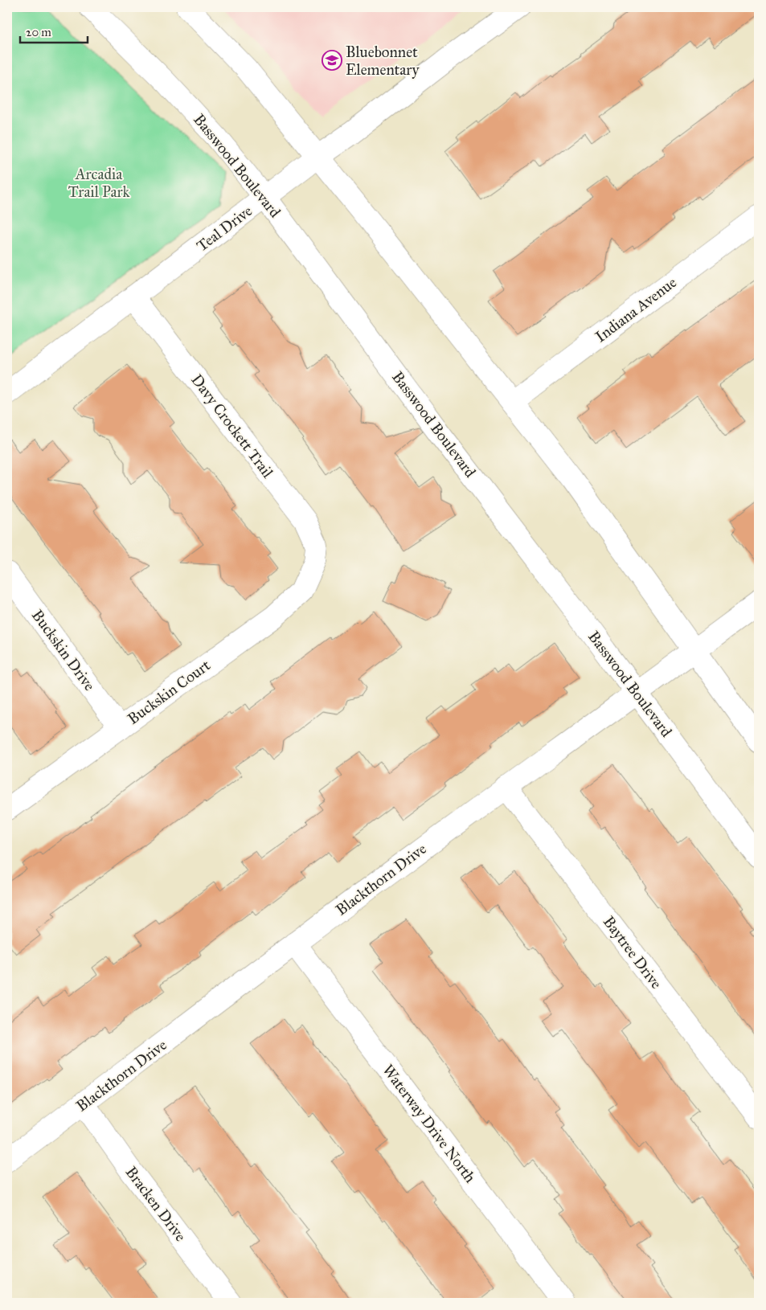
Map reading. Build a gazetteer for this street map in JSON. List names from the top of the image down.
{
  "streets": {
    "street": [
      "Basswood Boulevard",
      "Teal Drive",
      "Indiana Avenue",
      "Davy Crockett Trail",
      "Buckskin Drive",
      "Buckskin Court",
      "Blackthorn Drive",
      "Baytree Drive",
      "Waterway Drive North",
      "Bracken Drive"
    ]
  },
  "crossings": [
    ["Basswood Boulevard", "Teal Drive"],
    ["Basswood Boulevard", "Blackthorn Drive"],
    ["Teal Drive", "Davy Crockett Trail"],
    ["Davy Crockett Trail", "Buckskin Court"],
    ["Buckskin Drive", "Buckskin Court"],
    ["Blackthorn Drive", "Baytree Drive"],
    ["Blackthorn Drive", "Waterway Drive North"],
    ["Blackthorn Drive", "Bracken Drive"]
  ],
  "parks": ["Arcadia Trail Park"],
  "places": {
    "school or university": ["Bluebonnet Elementary"]
  },
  "scale_bar": "20 m"
}
